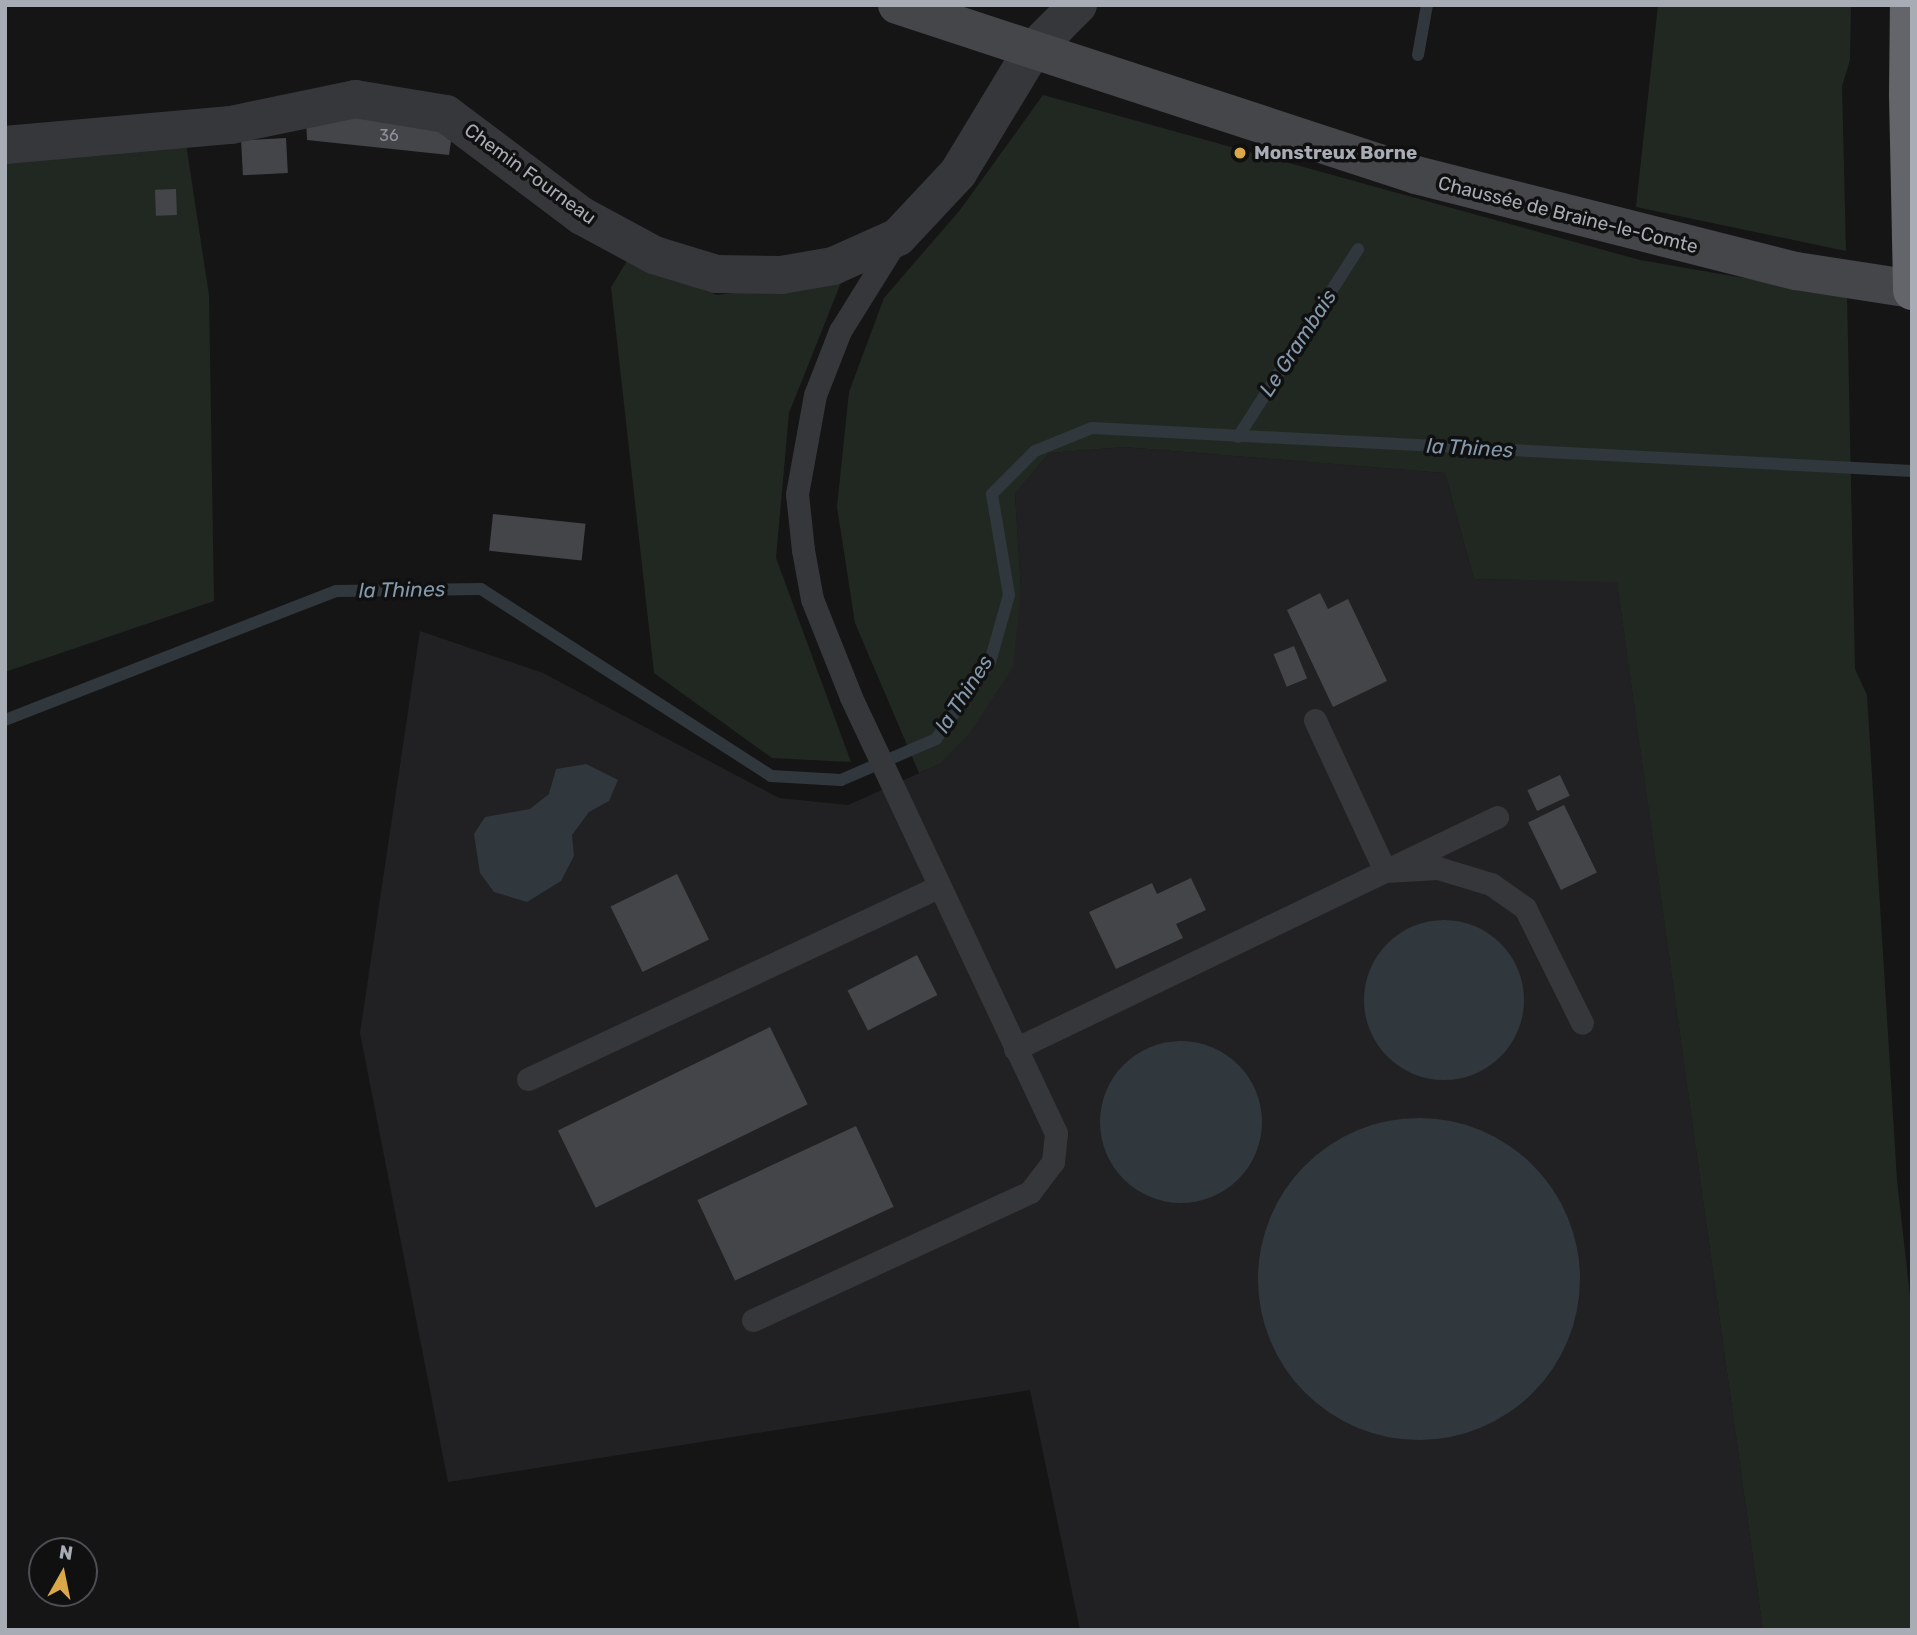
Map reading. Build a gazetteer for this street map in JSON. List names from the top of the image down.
{
  "streets": {
    "main road": ["Chaussée de Braine-le-Comte"],
    "street": ["Chemin Fourneau"]
  },
  "crossings": [
    ["Chemin Fourneau", "Chaussée de Braine-le-Comte"]
  ],
  "water": ["Le Grambais", "la Thines"],
  "places": ["Monstreux Borne"],
  "house_numbers": ["36"],
  "north": "top"
}
